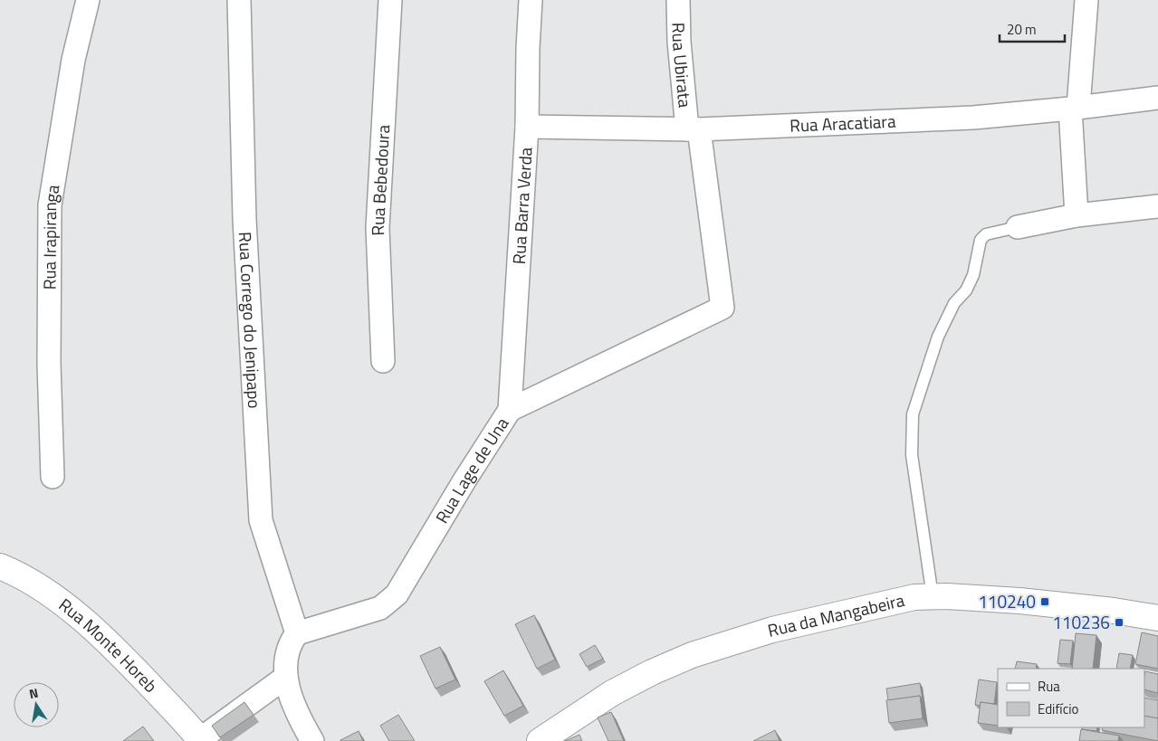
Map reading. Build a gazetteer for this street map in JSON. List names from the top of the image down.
{
  "streets": {
    "street": [
      "Rua Ubirata",
      "Rua Aracatiara",
      "Rua Bebedoura",
      "Rua Barra Verda",
      "Rua Irapiranga",
      "Rua Corrego do Jenipapo",
      "Rua Lage de Una",
      "Rua da Mangabeira",
      "Rua Monte Horeb"
    ]
  },
  "crossings": [
    ["Rua Ubirata", "Rua Aracatiara"],
    ["Rua Ubirata", "Rua Lage de Una"],
    ["Rua Aracatiara", "Rua Barra Verda"],
    ["Rua Barra Verda", "Rua Lage de Una"],
    ["Rua Corrego do Jenipapo", "Rua Lage de Una"]
  ],
  "places": {
    "transit": ["110240", "110236"]
  },
  "legend": ["Rua", "Edifício"],
  "scale_bar": "20 m",
  "north": "top"
}
